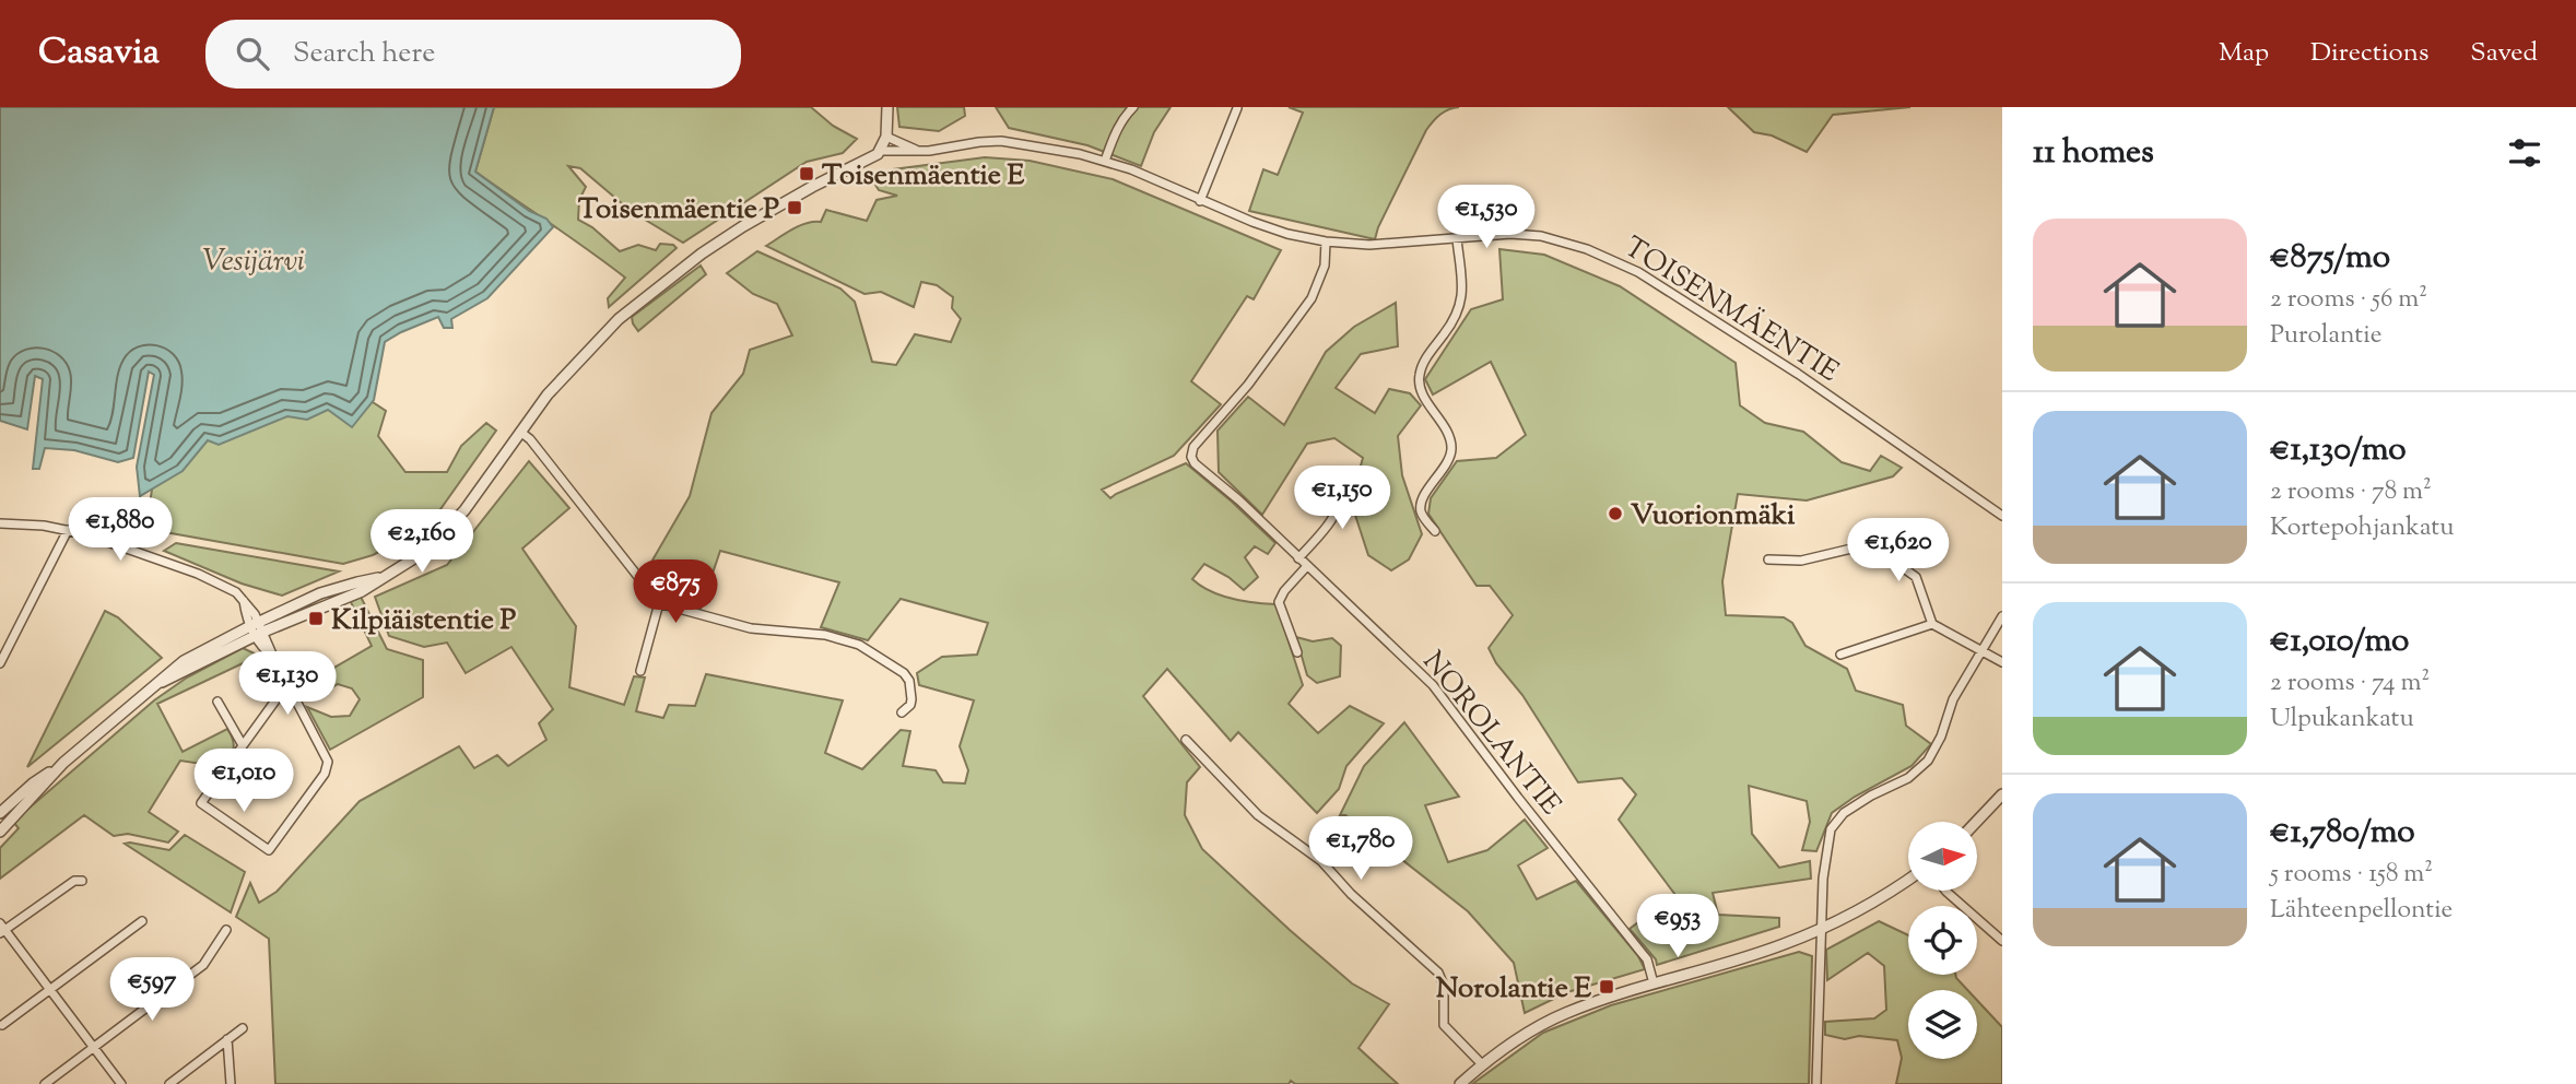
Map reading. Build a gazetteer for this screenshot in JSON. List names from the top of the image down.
{
  "streets": {
    "street": ["TOISENMÄENTIE", "NOROLANTIE"]
  },
  "crossings": [
    ["TOISENMÄENTIE", "NOROLANTIE"]
  ],
  "water": ["Vesijärvi"],
  "places": {
    "transit": [
      "Toisenmäentie E",
      "Toisenmäentie P",
      "Kilpiäistentie P",
      "Norolantie E"
    ],
    "other": ["Vuorionmäki"]
  },
  "north": "right",
  "page": {
    "header": "Casavia",
    "search": "Search here",
    "nav": ["Map", "Directions", "Saved"],
    "heading": "11 homes",
    "price": [
      "€1,530",
      "€1,150",
      "€1,880",
      "€2,160",
      "€1,620",
      "€875",
      "€1,130",
      "€1,010",
      "€1,780",
      "€953",
      "€597"
    ],
    "list": [
      {
        "name": "€875/mo",
        "note": "2 rooms · 56 m² · Purolantie"
      },
      {
        "name": "€1,130/mo",
        "note": "2 rooms · 78 m² · Kortepohjankatu"
      },
      {
        "name": "€1,010/mo",
        "note": "2 rooms · 74 m² · Ulpukankatu"
      },
      {
        "name": "€1,780/mo",
        "note": "5 rooms · 158 m² · Lähteenpellontie"
      }
    ]
  }
}
